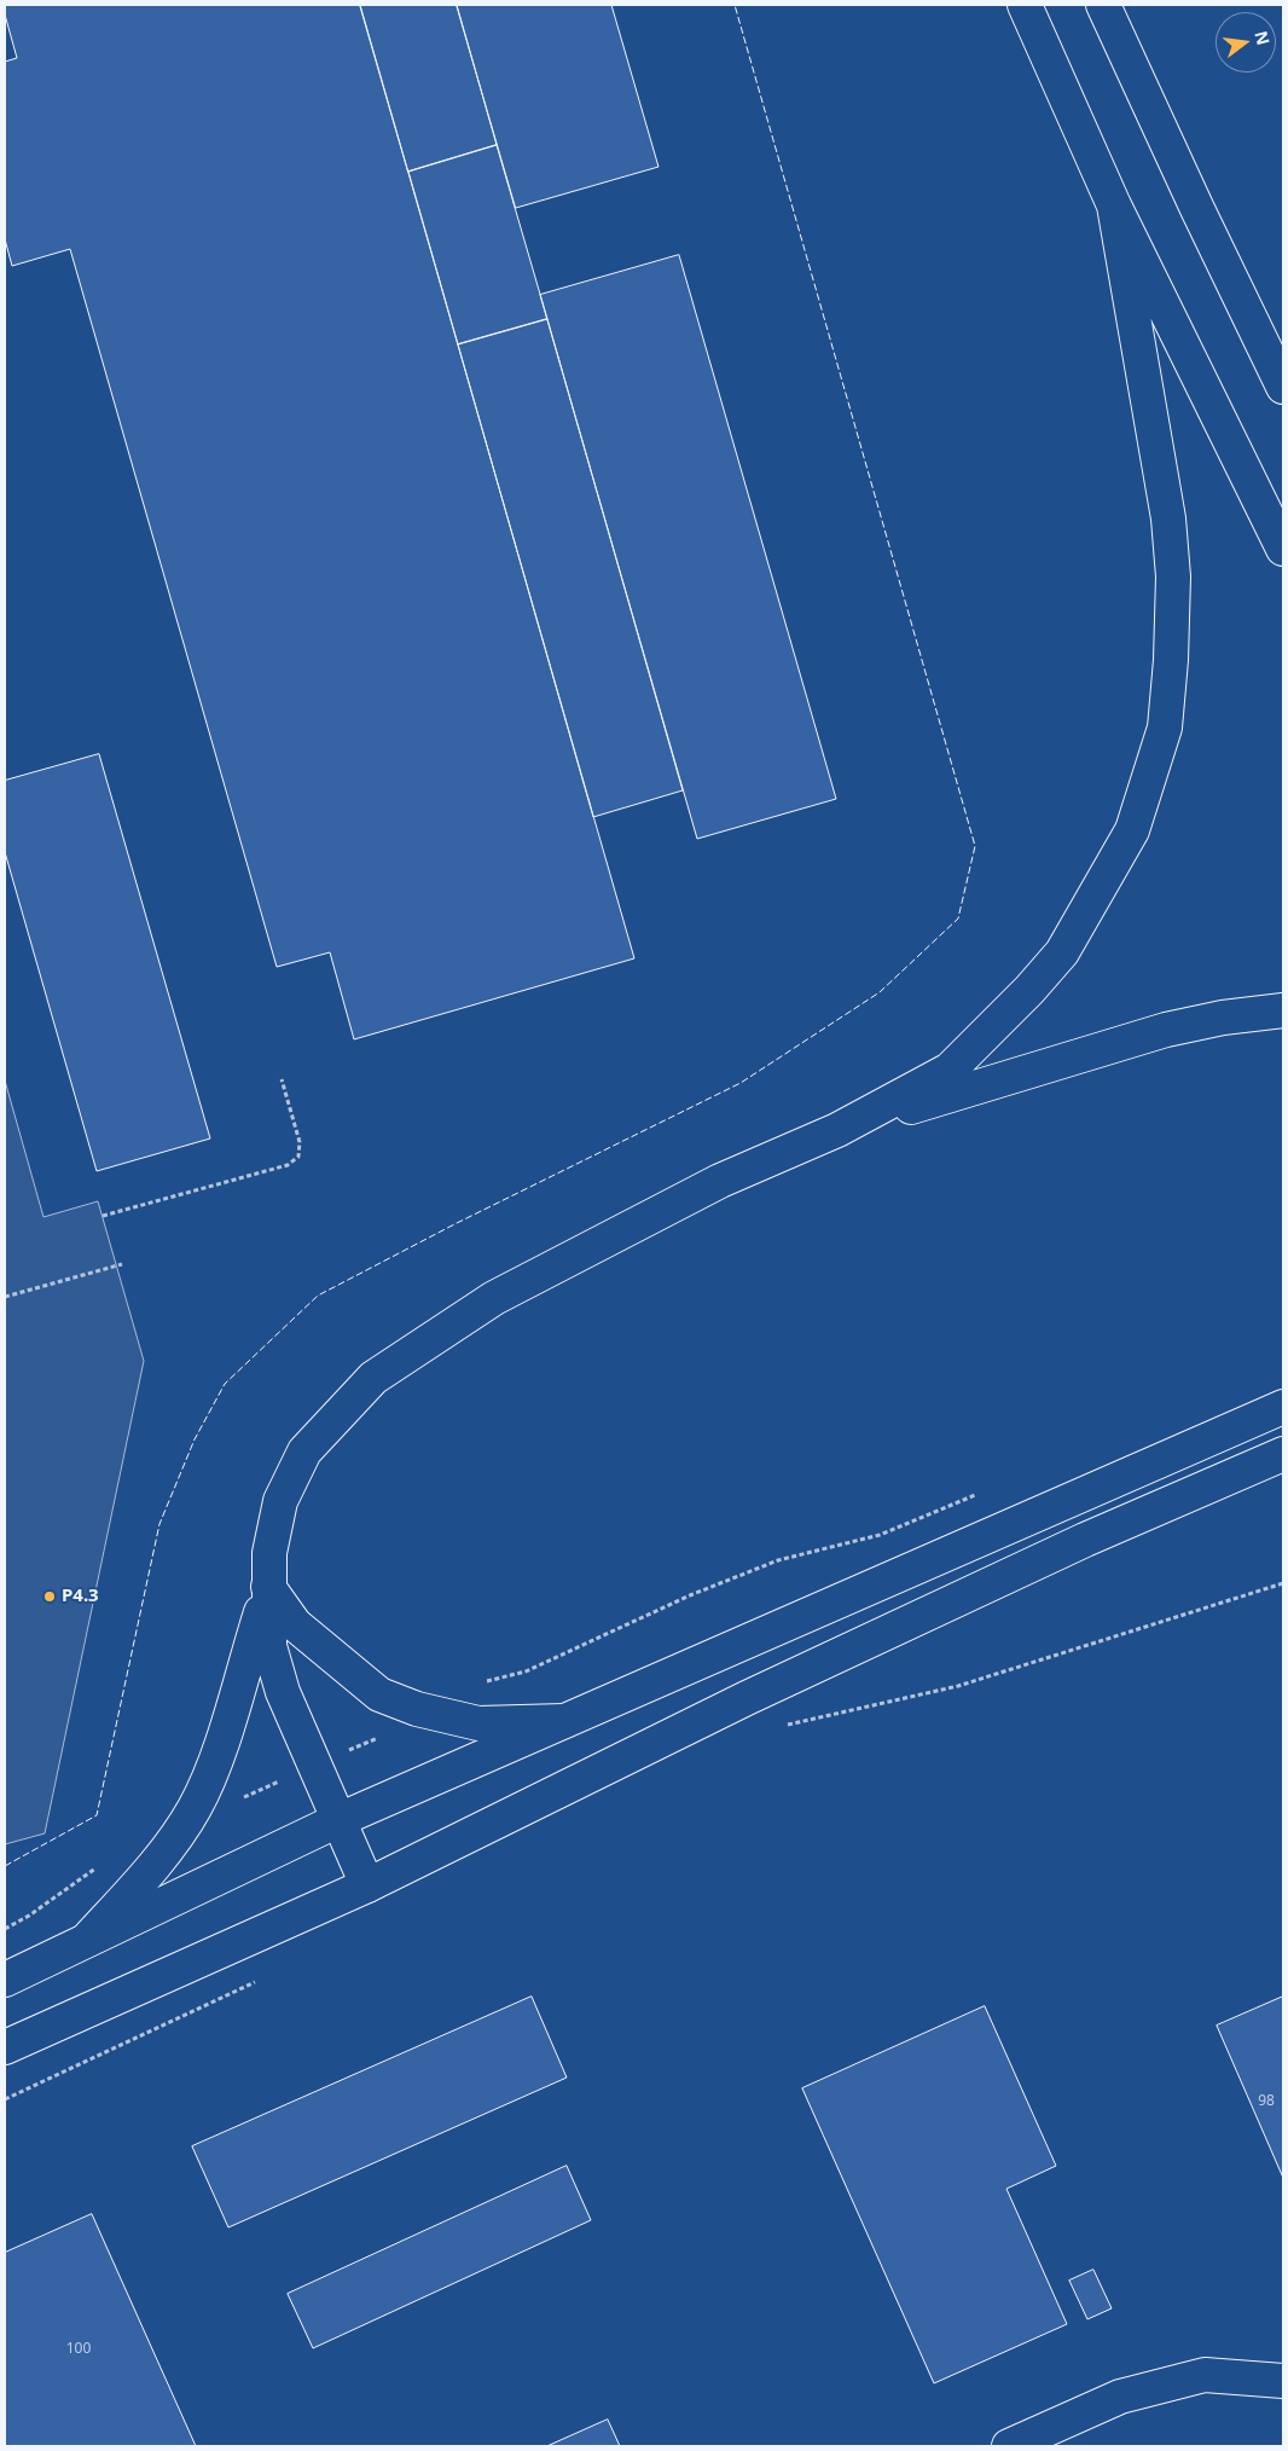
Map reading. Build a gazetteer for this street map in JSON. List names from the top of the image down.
{
  "places": ["P4.3"],
  "house_numbers": ["98", "100"],
  "north": "right"
}
